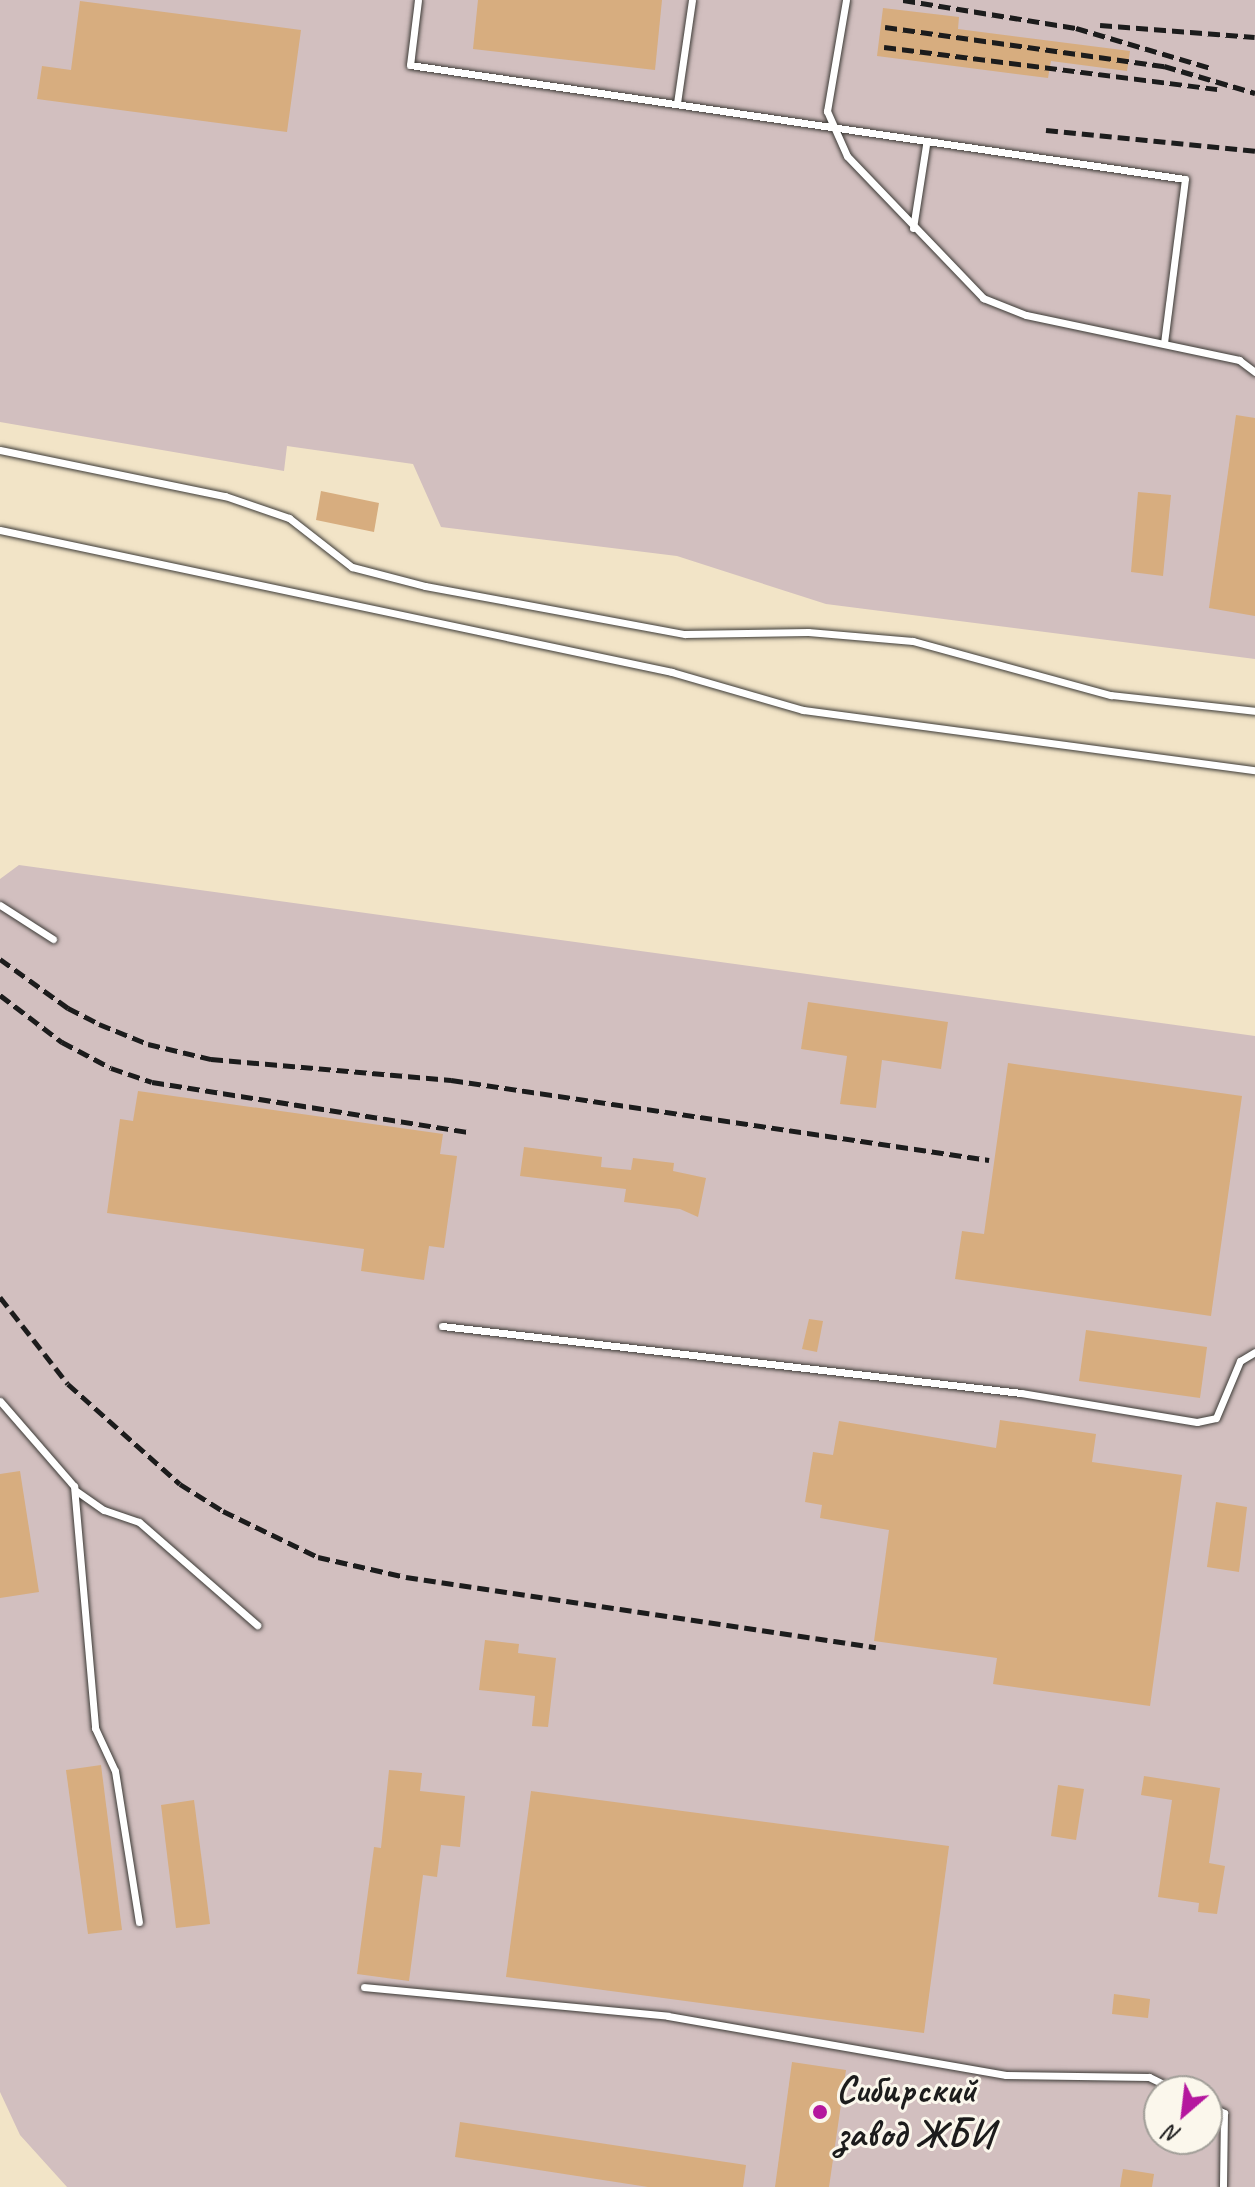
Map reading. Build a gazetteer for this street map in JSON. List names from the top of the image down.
{
  "places": ["Сибирский завод ЖБИ"],
  "north": "bottom left"
}
